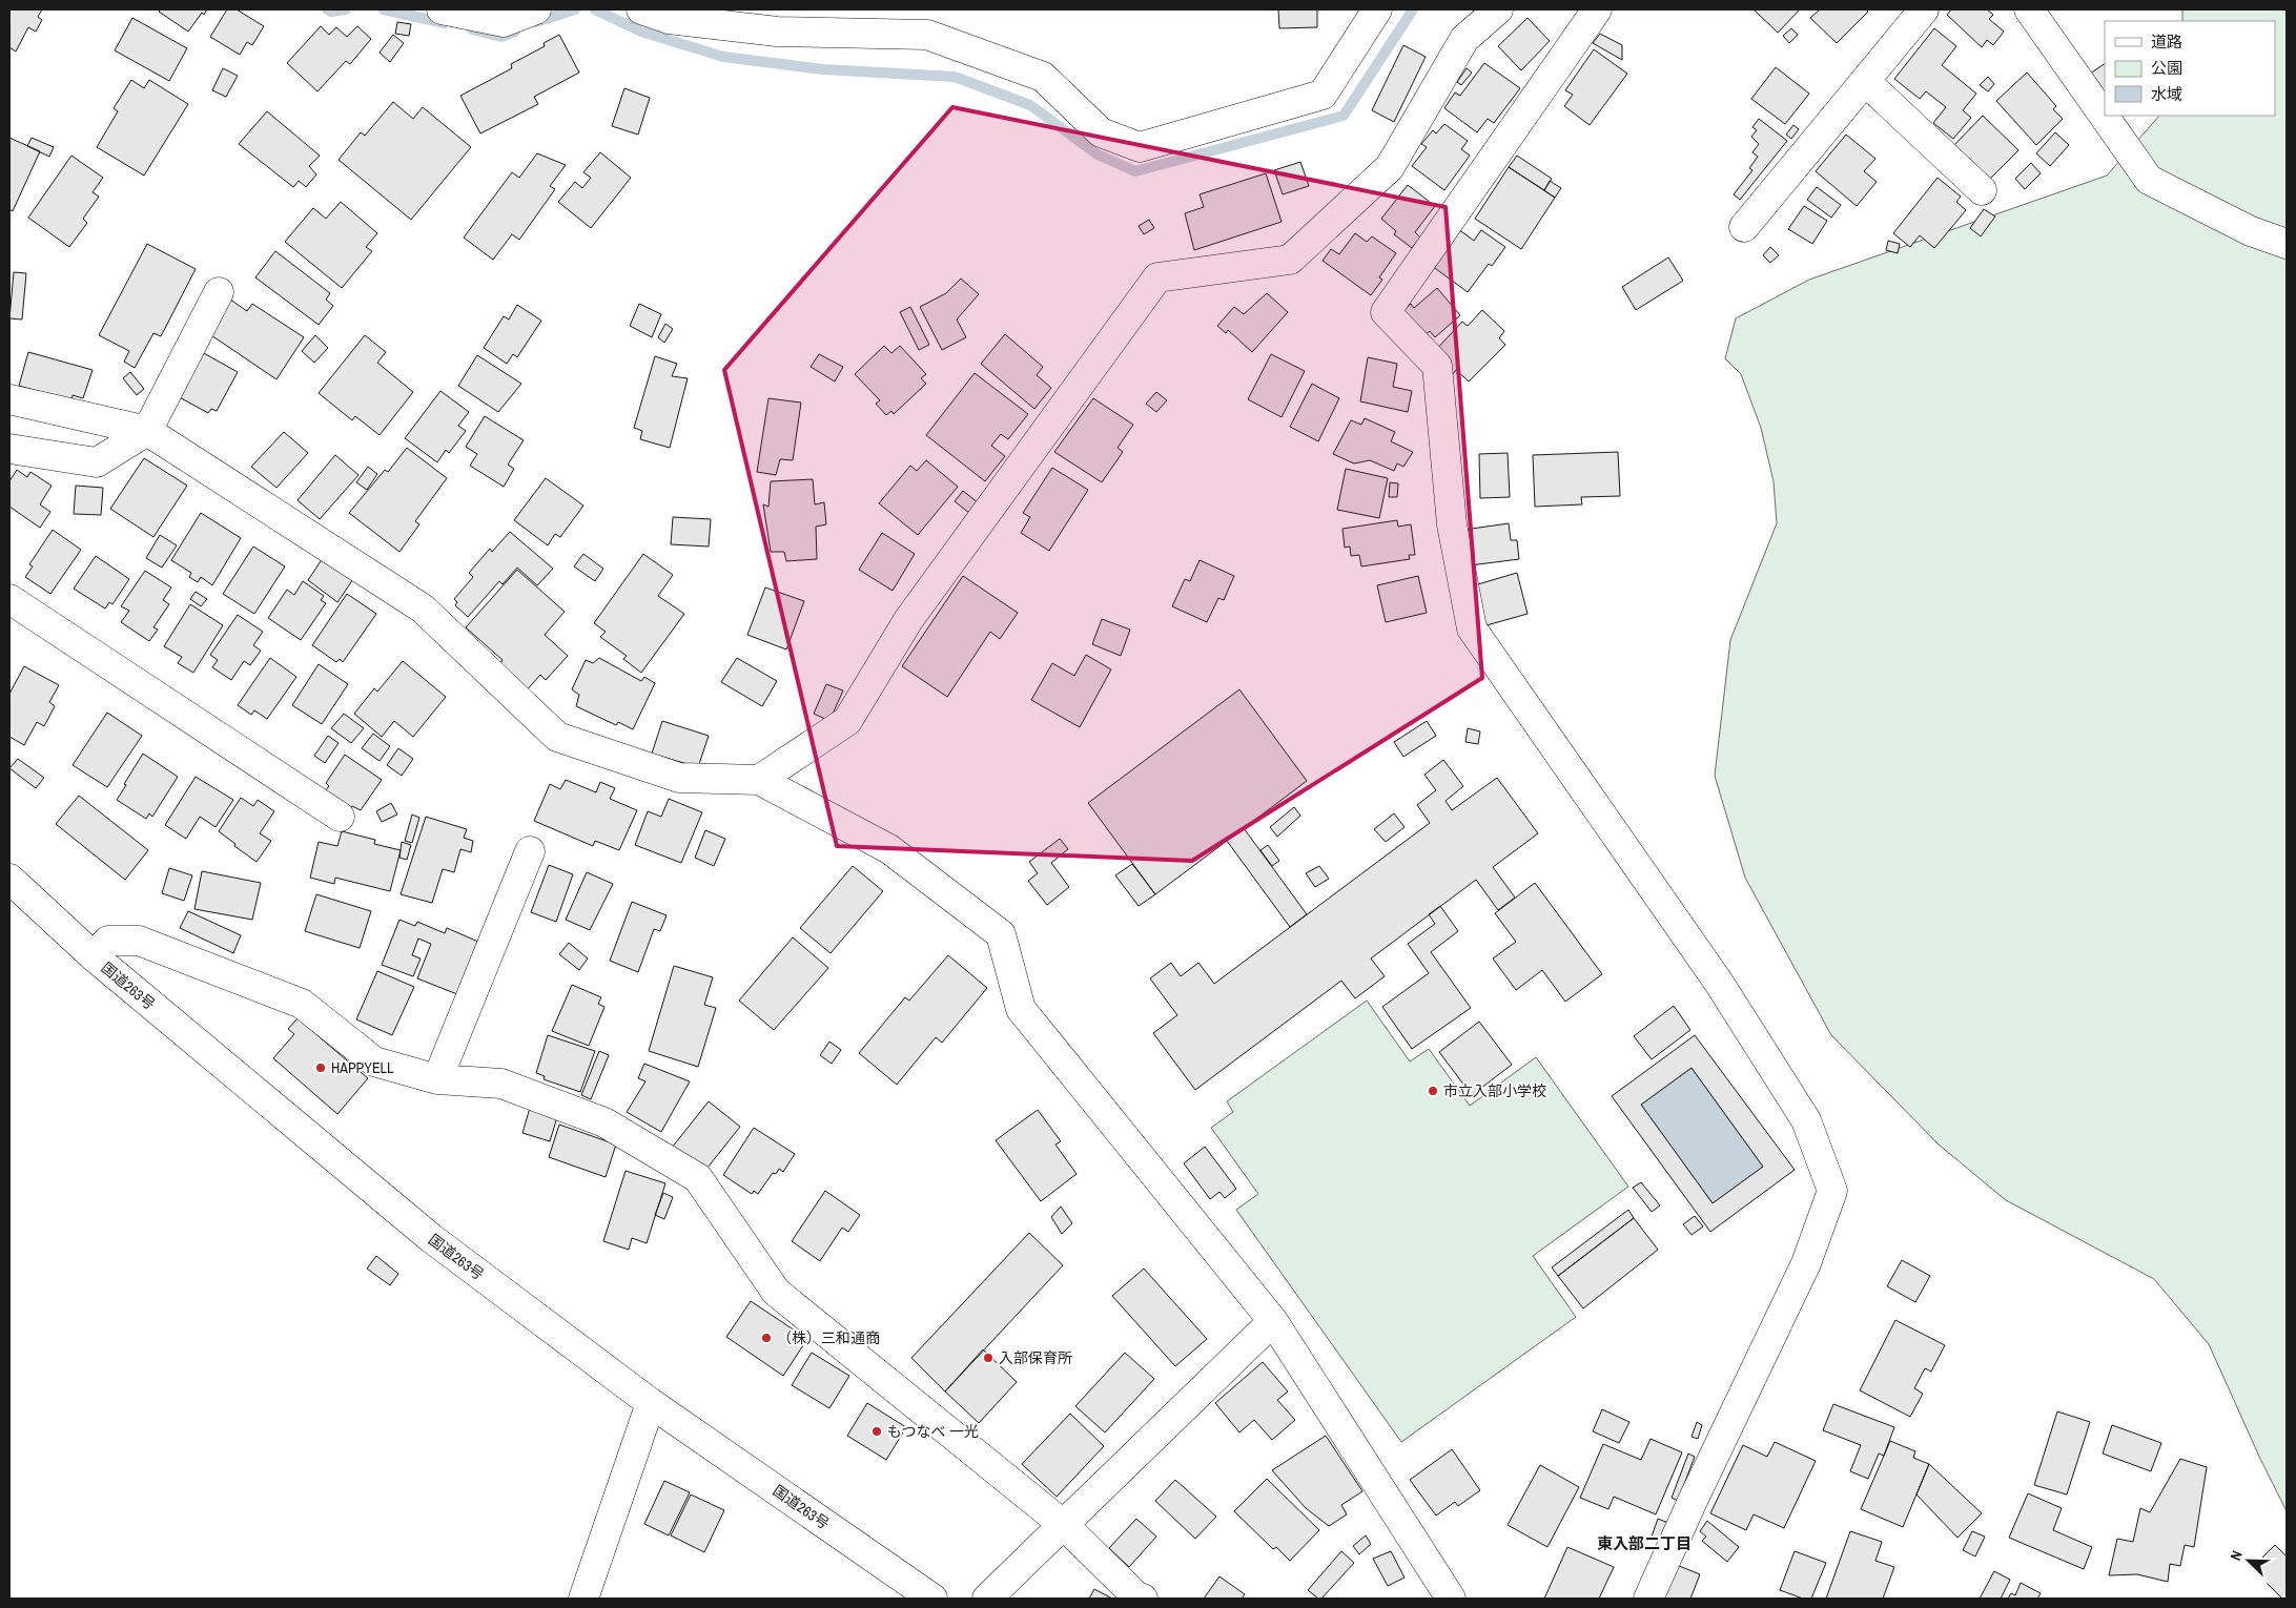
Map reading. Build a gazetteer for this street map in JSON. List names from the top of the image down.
{
  "streets": {
    "main road": ["国道263号"]
  },
  "districts": ["東入部二丁目"],
  "places": [
    "HAPPYELL",
    "市立入部小学校",
    "（株）三和通商",
    "入部保育所",
    "もつなべ 一光"
  ],
  "legend": ["道路", "公園", "水域"],
  "north": "top left"
}
